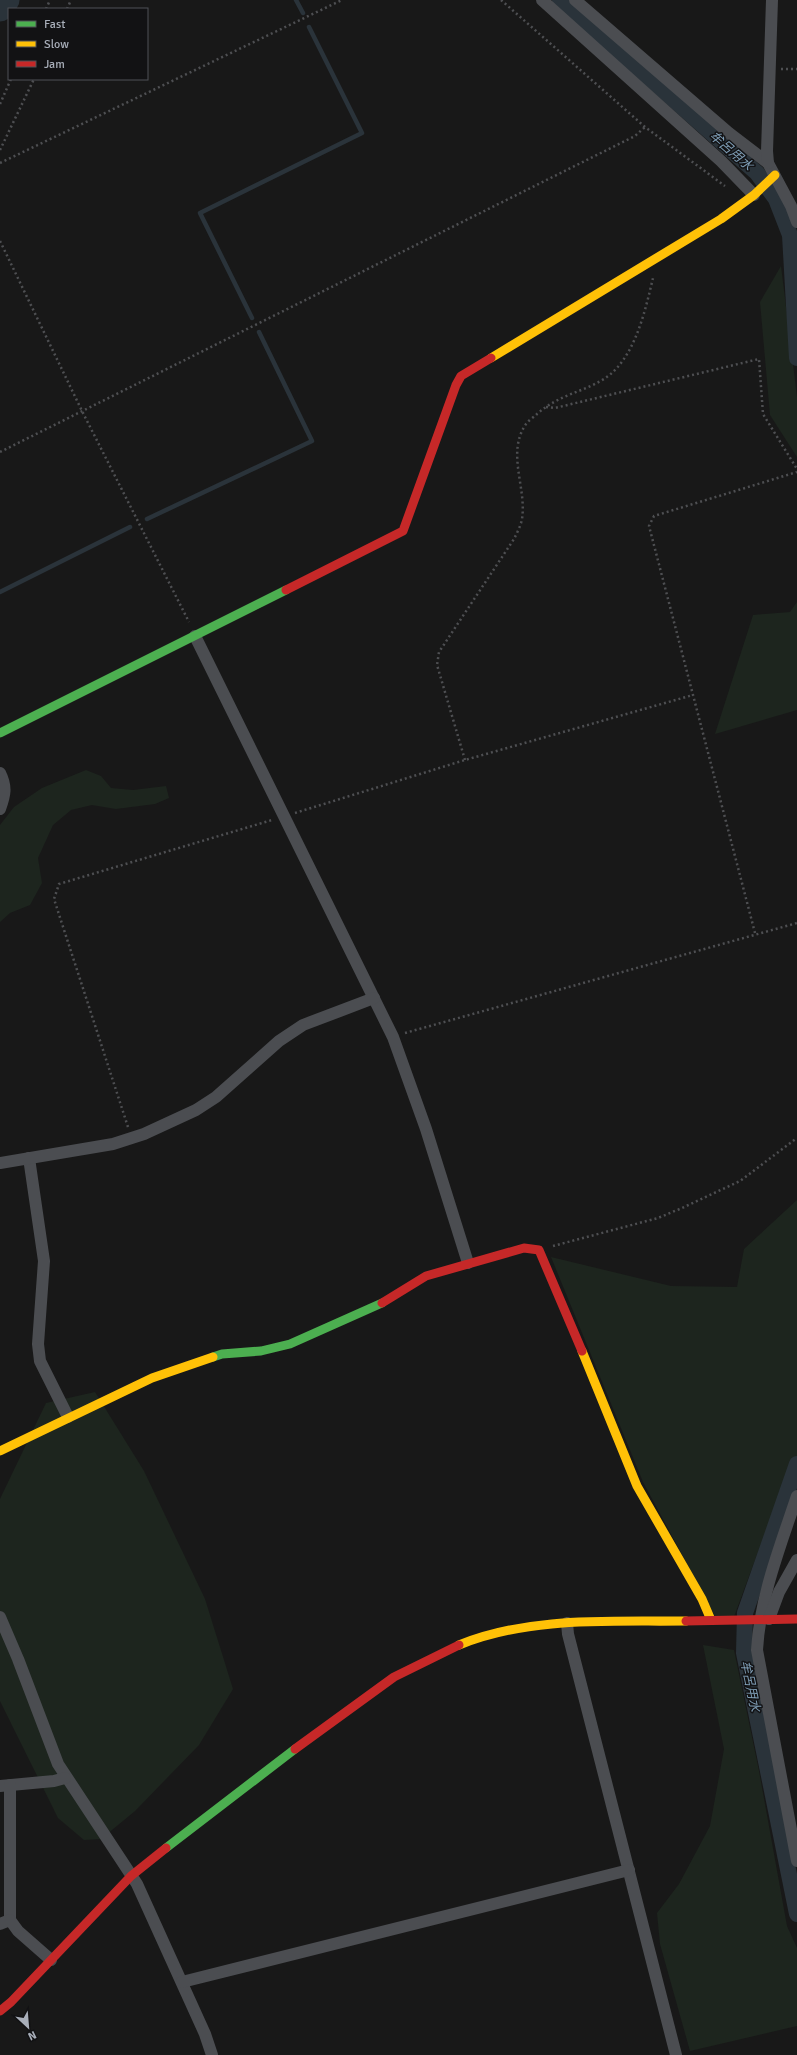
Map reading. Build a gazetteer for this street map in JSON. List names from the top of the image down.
{
  "water": ["牟呂用水"],
  "legend": ["Fast", "Slow", "Jam"],
  "north": "bottom right"
}
